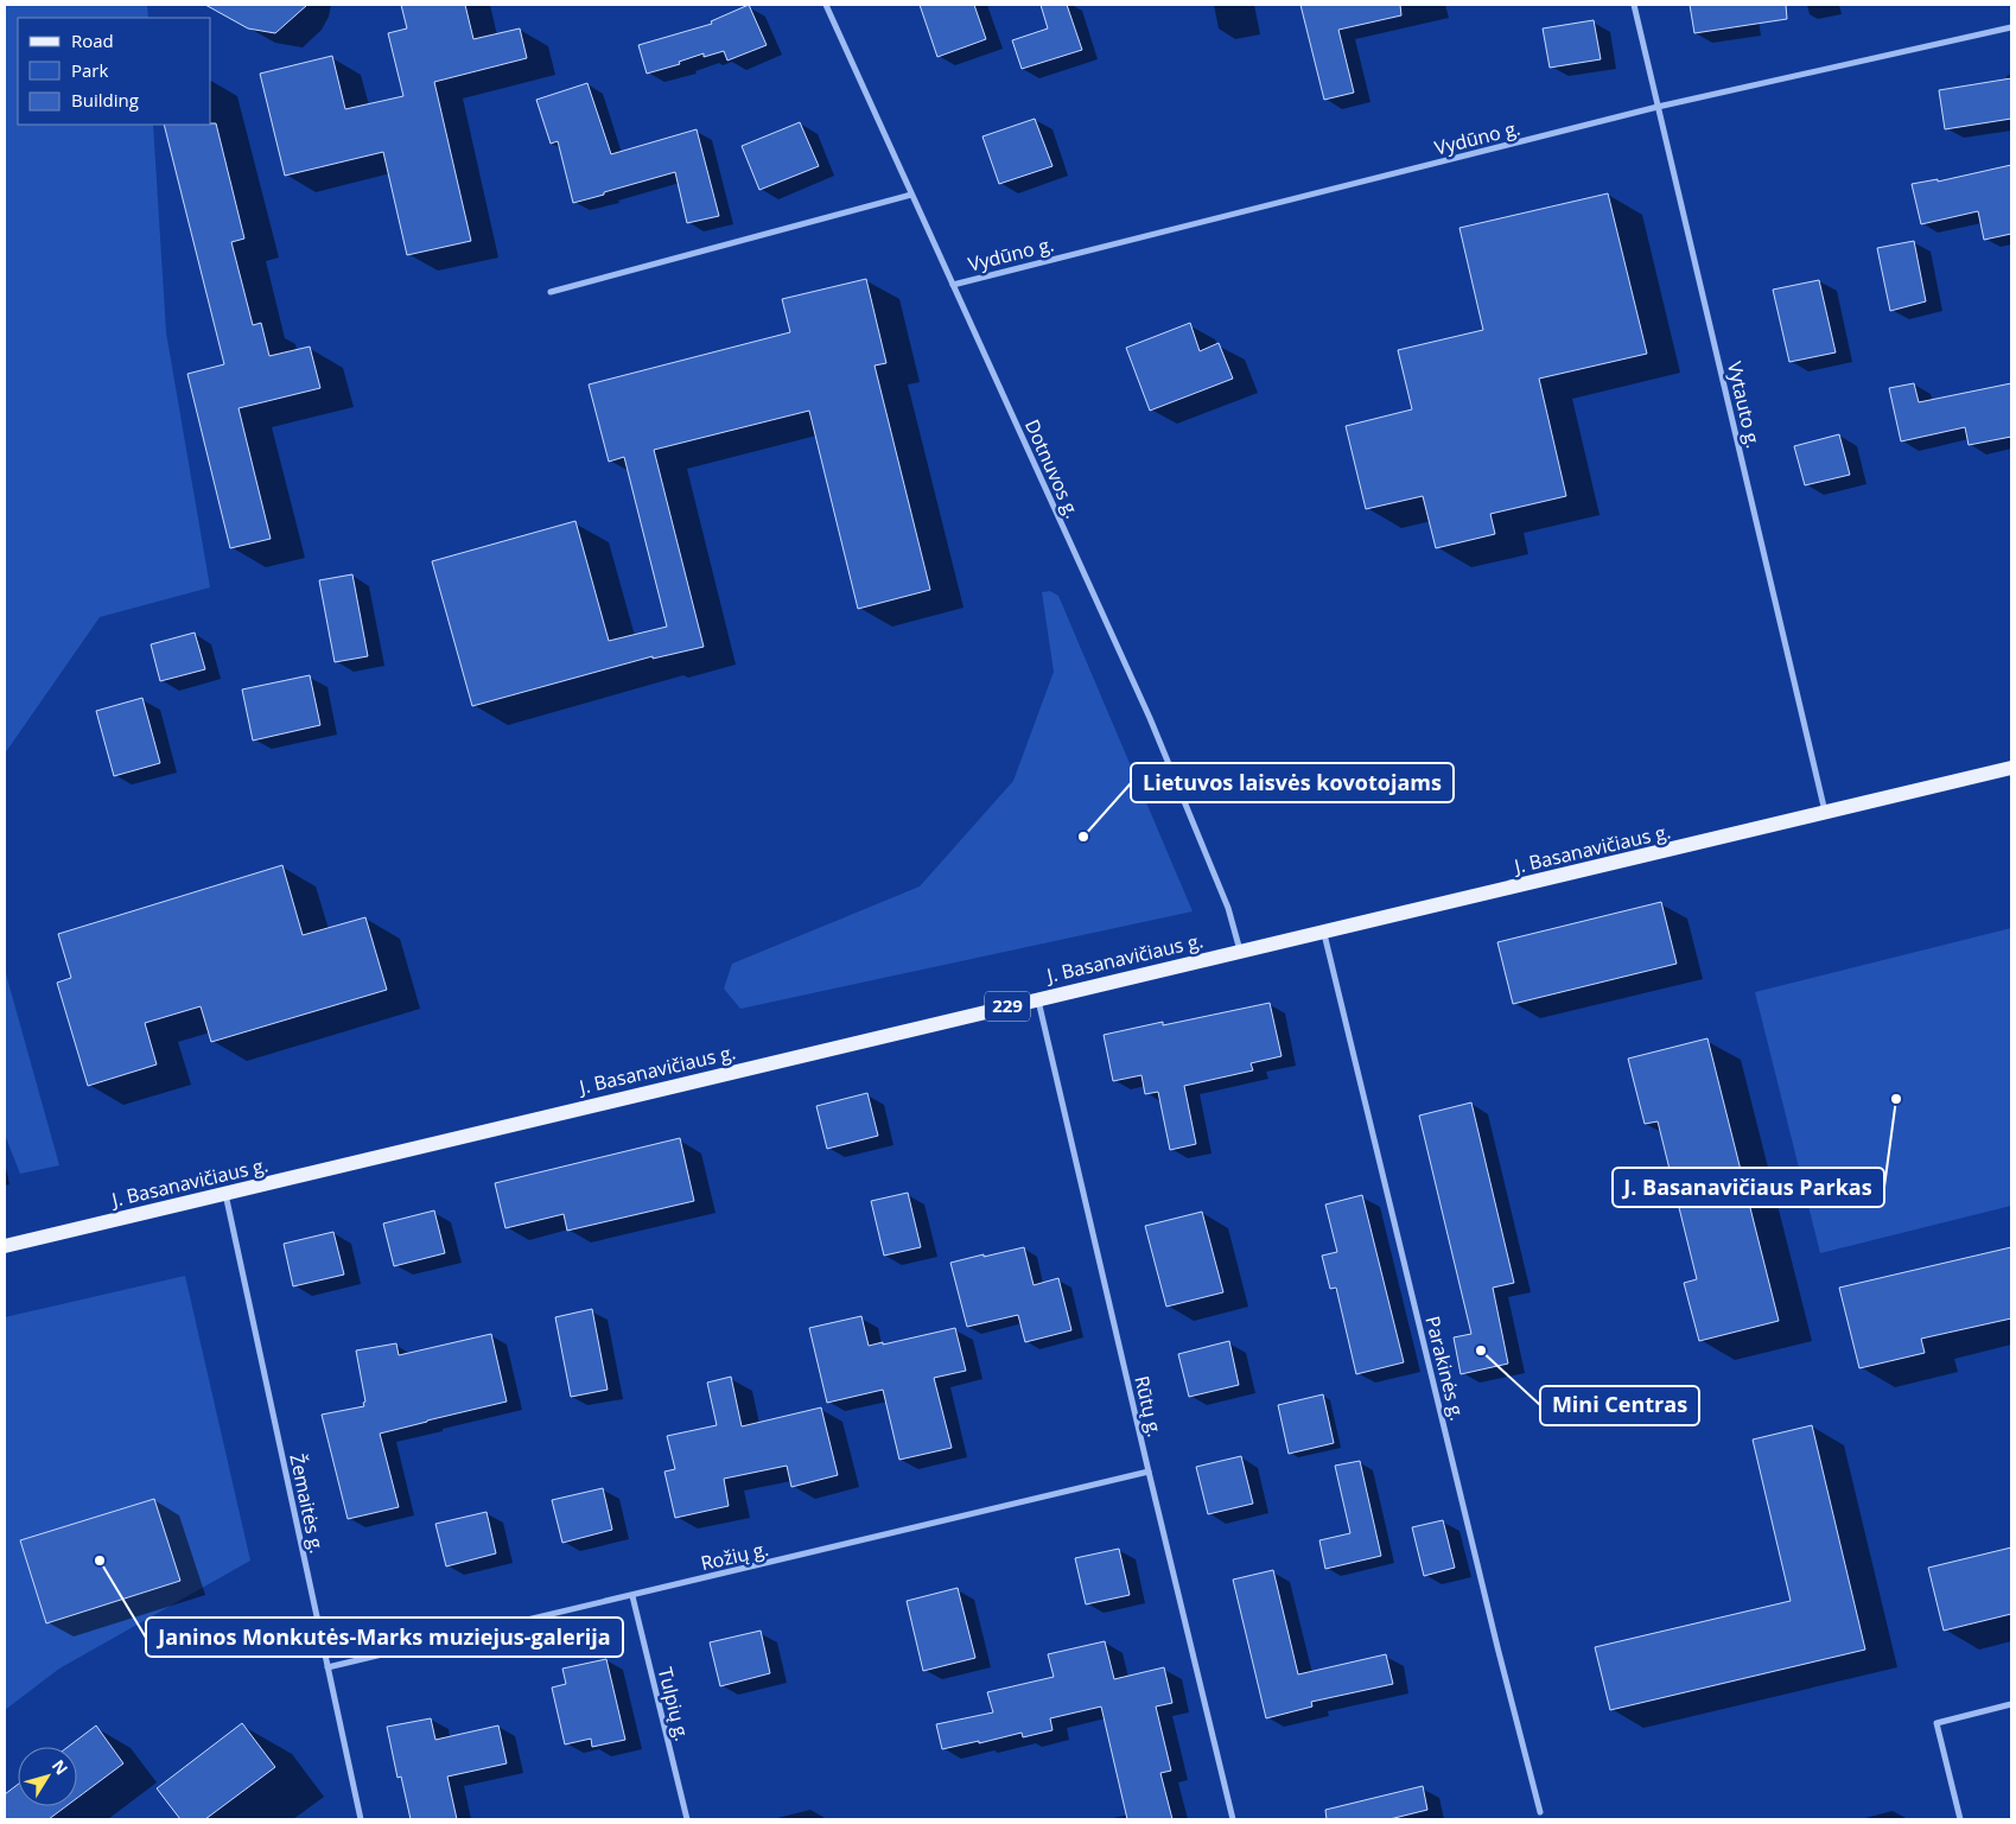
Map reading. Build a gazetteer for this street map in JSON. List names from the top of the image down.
{
  "streets": {
    "main road": ["J. Basanavičiaus g.", "229"],
    "street": [
      "Vydūno g.",
      "Vytauto g.",
      "Dotnuvos g.",
      "Parakinės g.",
      "Rūtų g.",
      "Žemaitės g.",
      "Rožių g.",
      "Tulpių g."
    ]
  },
  "crossings": [
    ["Vydūno g.", "Vytauto g."],
    ["Vydūno g.", "Dotnuvos g."],
    ["Vytauto g.", "J. Basanavičiaus g."],
    ["Dotnuvos g.", "J. Basanavičiaus g."],
    ["J. Basanavičiaus g.", "Parakinės g."],
    ["J. Basanavičiaus g.", "Rūtų g."],
    ["J. Basanavičiaus g.", "Žemaitės g."],
    ["Rūtų g.", "Rožių g."],
    ["Žemaitės g.", "Rožių g."],
    ["Rožių g.", "Tulpių g."]
  ],
  "places": [
    "Lietuvos laisvės kovotojams",
    "J. Basanavičiaus Parkas",
    "Mini Centras",
    "Janinos Monkutės-Marks muziejus-galerija"
  ],
  "legend": ["Road", "Park", "Building"],
  "north": "top right"
}
